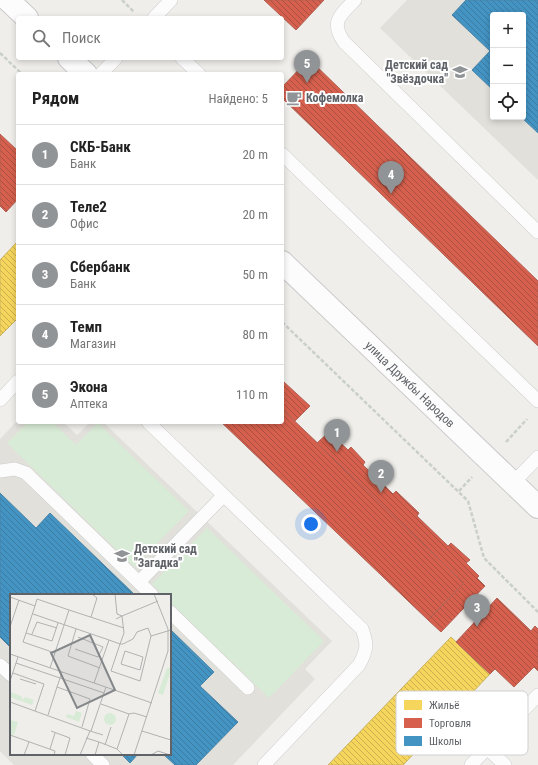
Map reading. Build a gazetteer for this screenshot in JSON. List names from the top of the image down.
{
  "streets": {
    "street": ["улица Дружбы Народов"]
  },
  "places": {
    "school or university": ["Детский сад \"Звёздочка\"", "Детский сад \"Загадка\""],
    "cafe": ["Кофемолка"]
  },
  "legend": ["Жильё", "Торговля", "Школы"],
  "page": {
    "map_buttons": ["+", "−"],
    "search": "Поиск",
    "pins": [
      "5",
      "4",
      "1",
      "2",
      "3"
    ],
    "heading": ["Рядом", "Найдено: 5"],
    "list": [
      {
        "mark": "1",
        "name": "СКБ-Банк",
        "note": "Банк",
        "value": "20 m"
      },
      {
        "mark": "2",
        "name": "Теле2",
        "note": "Офис",
        "value": "20 m"
      },
      {
        "mark": "3",
        "name": "Сбербанк",
        "note": "Банк",
        "value": "50 m"
      },
      {
        "mark": "4",
        "name": "Темп",
        "note": "Магазин",
        "value": "80 m"
      },
      {
        "mark": "5",
        "name": "Экона",
        "note": "Аптека",
        "value": "110 m"
      }
    ]
  }
}
